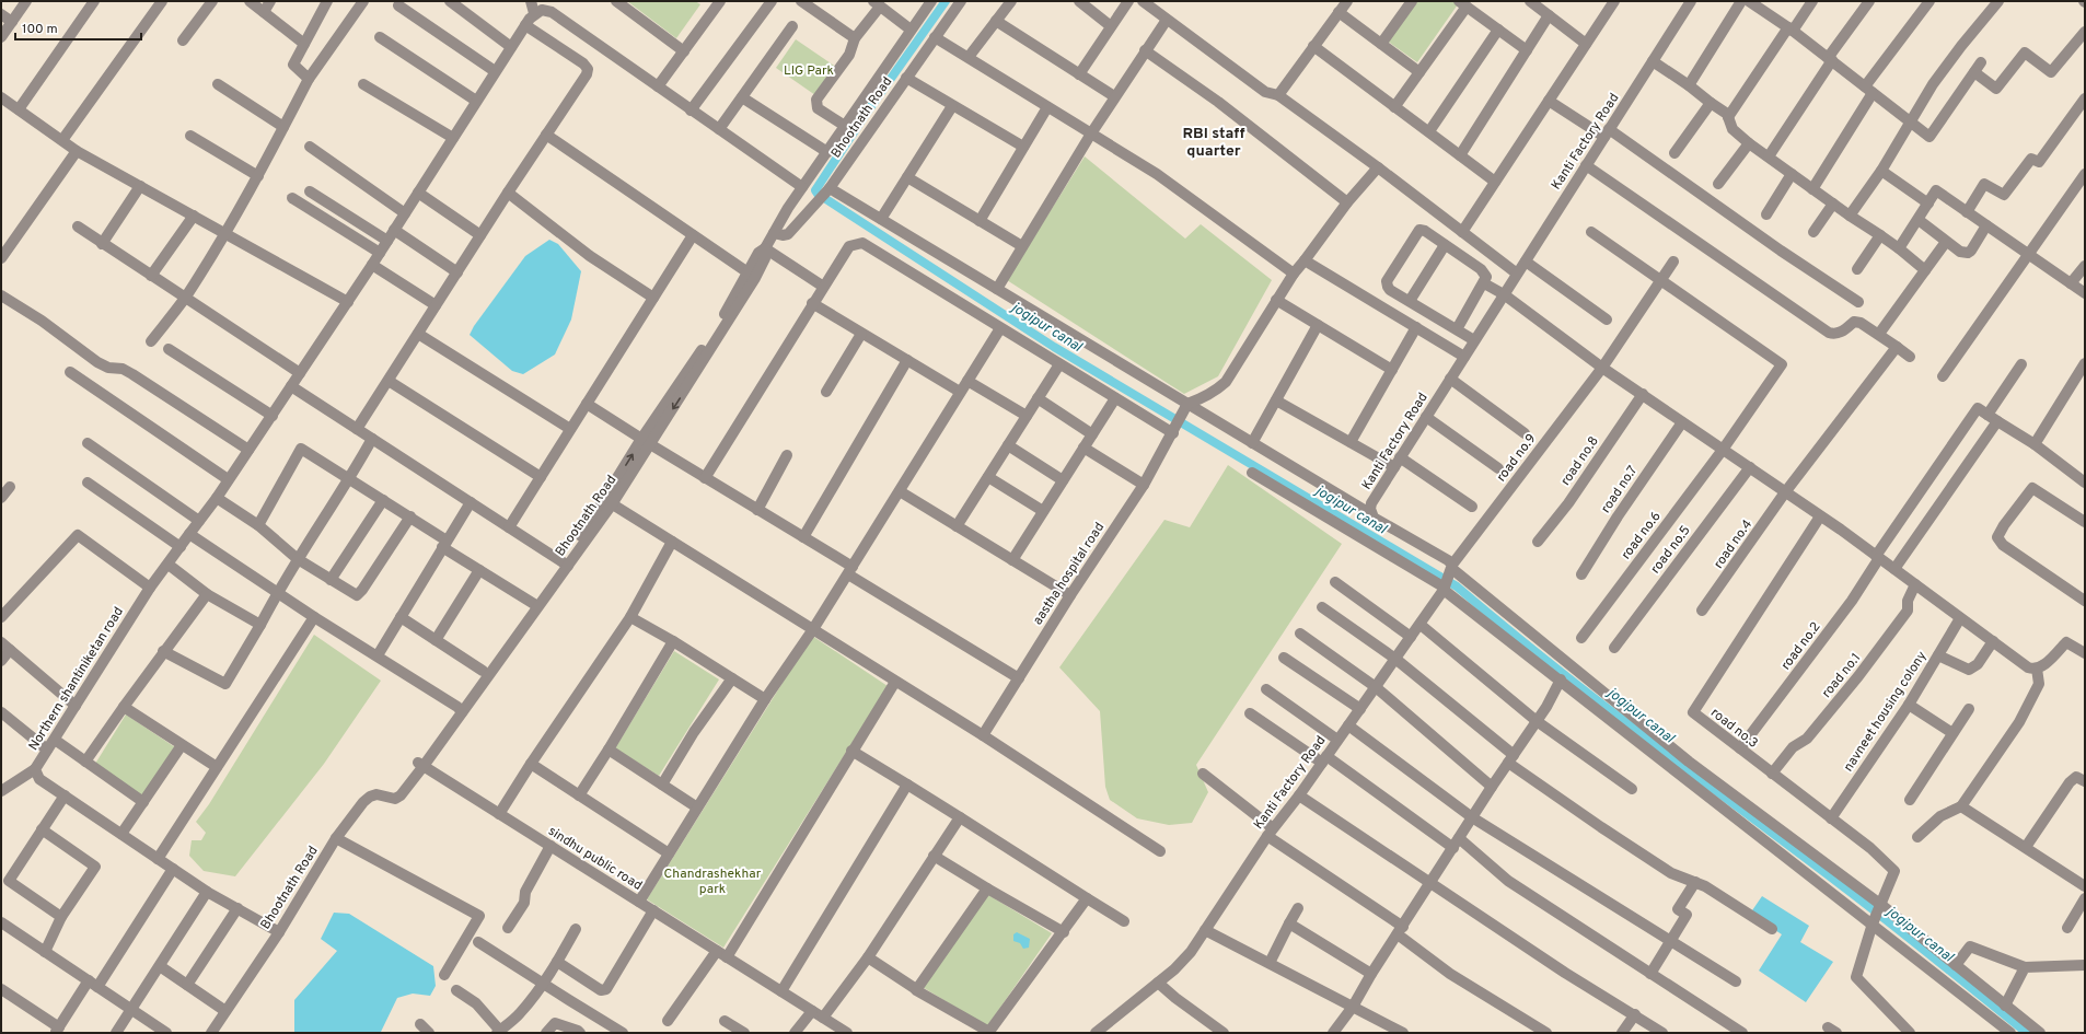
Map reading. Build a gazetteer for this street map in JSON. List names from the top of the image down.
{
  "streets": {
    "street": [
      "Bhootnath Road",
      "Kanti Factory Road",
      "road no.9",
      "road no.8",
      "road no.7",
      "road no.6",
      "road no.4",
      "road no.5",
      "aastha hospital road",
      "road no.2",
      "road no.1",
      "Northern shantiniketan road",
      "navneet housing colony",
      "road no.3",
      "sindhu public road"
    ]
  },
  "crossings": [
    ["Bhootnath Road", "Northern shantiniketan road"],
    ["Bhootnath Road", "sindhu public road"],
    ["Kanti Factory Road", "road no.9"],
    ["road no.9", "road no.6"],
    ["road no.2", "road no.3"],
    ["road no.1", "road no.3"],
    ["navneet housing colony", "road no.3"]
  ],
  "districts": ["RBI staff quarter"],
  "water": ["jogipur canal"],
  "parks": ["LIG Park", "Chandrashekhar park"],
  "scale_bar": "100 m"
}
